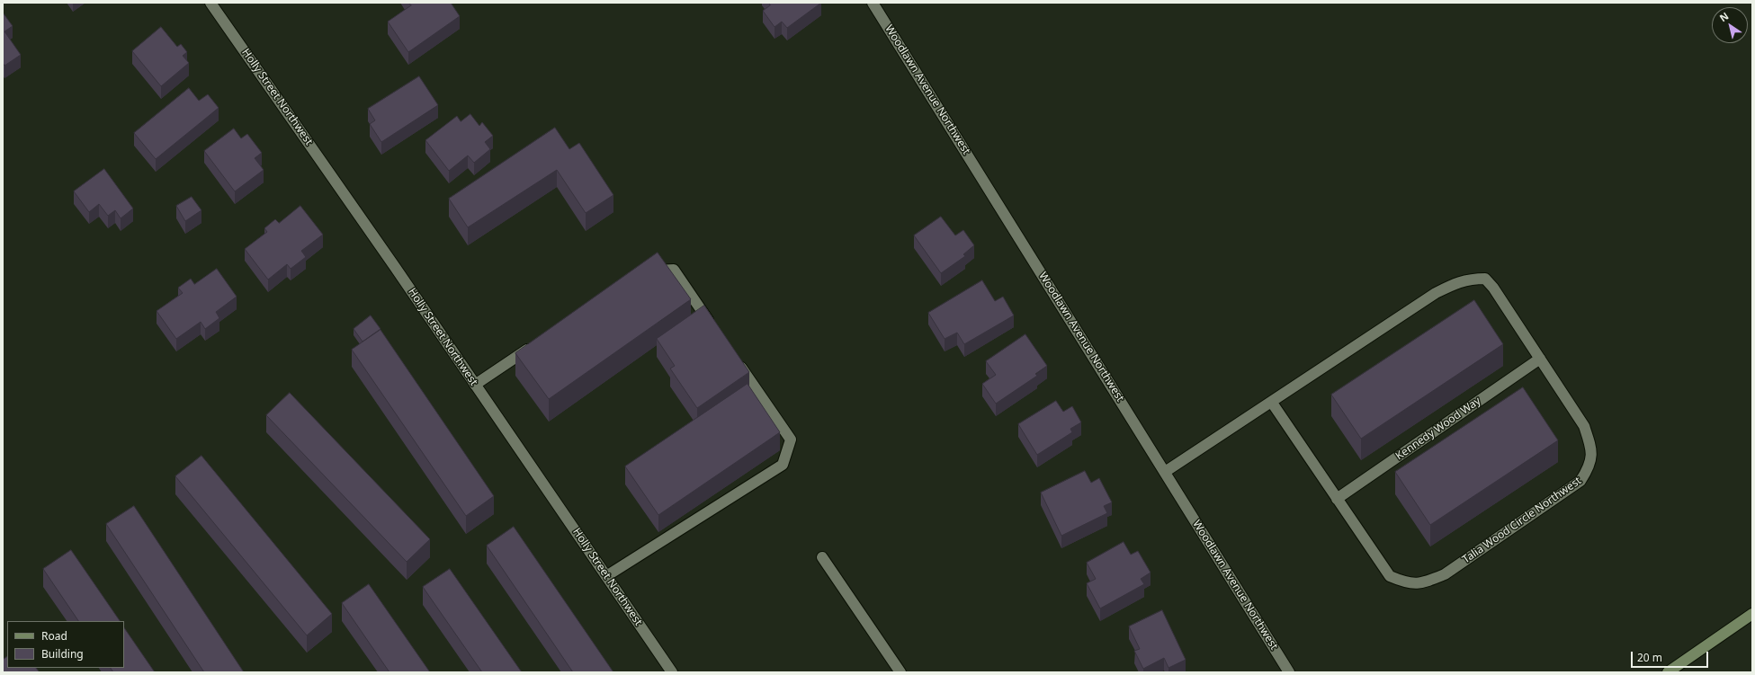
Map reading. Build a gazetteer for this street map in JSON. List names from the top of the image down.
{
  "streets": {
    "street": [
      "Woodlawn Avenue Northwest",
      "Holly Street Northwest",
      "Kennedy Wood Way",
      "Talia Wood Circle Northwest"
    ]
  },
  "crossings": [
    ["Woodlawn Avenue Northwest", "Talia Wood Circle Northwest"],
    ["Kennedy Wood Way", "Talia Wood Circle Northwest"]
  ],
  "legend": ["Road", "Building"],
  "scale_bar": "20 m",
  "north": "top left"
}
